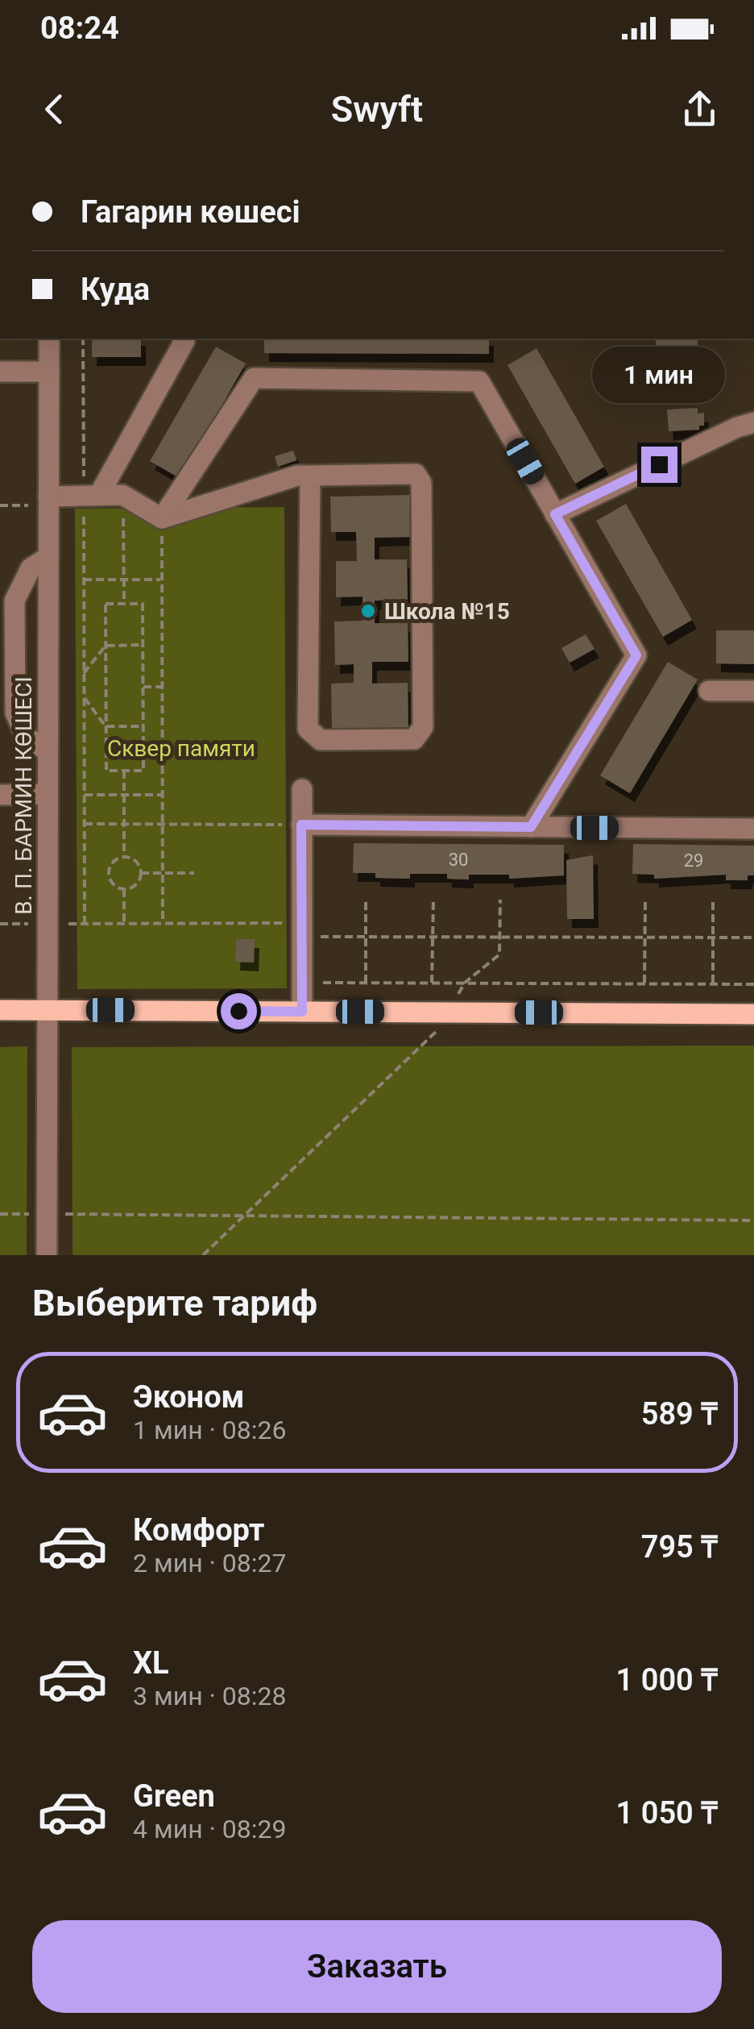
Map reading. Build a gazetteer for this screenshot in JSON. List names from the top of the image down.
{
  "streets": {
    "street": ["В. П. БАРМИН КӨШЕСІ"]
  },
  "parks": ["Сквер памяти"],
  "places": ["Школа №15"],
  "house_numbers": ["30", "29"],
  "page": {
    "status": "08:24",
    "header": "Swyft",
    "banner": ["Гагарин көшесі", "Куда"],
    "bubble": "1 мин",
    "heading": "Выберите тариф",
    "list": [
      {
        "name": "Эконом",
        "note": "1 мин · 08:26",
        "value": "589 ₸"
      },
      {
        "name": "Комфорт",
        "note": "2 мин · 08:27",
        "value": "795 ₸"
      },
      {
        "name": "XL",
        "note": "3 мин · 08:28",
        "value": "1 000 ₸"
      },
      {
        "name": "Green",
        "note": "4 мин · 08:29",
        "value": "1 050 ₸"
      }
    ],
    "buttons": "Заказать"
  }
}
